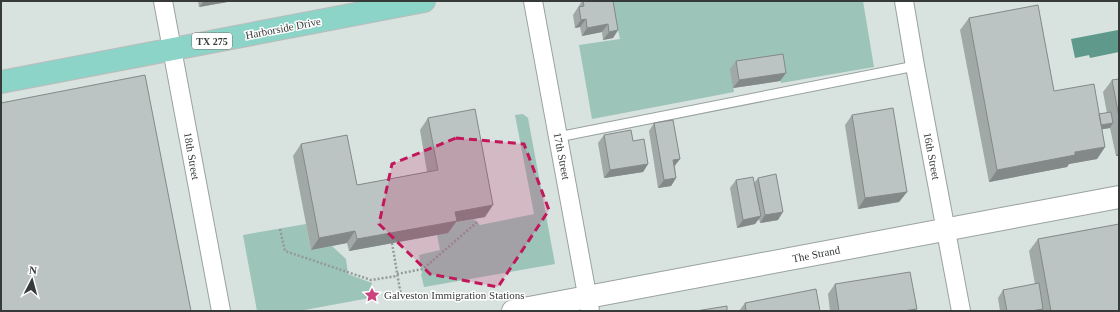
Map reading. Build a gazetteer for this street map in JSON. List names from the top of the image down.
{
  "streets": {
    "main road": ["Harborside Drive", "TX 275"],
    "street": [
      "18th Street",
      "17th Street",
      "16th Street",
      "The Strand"
    ]
  },
  "crossings": [
    ["Harborside Drive", "18th Street"],
    ["17th Street", "The Strand"],
    ["16th Street", "The Strand"]
  ],
  "places": {
    "place": ["Galveston Immigration Stations"]
  },
  "north": "top"
}
